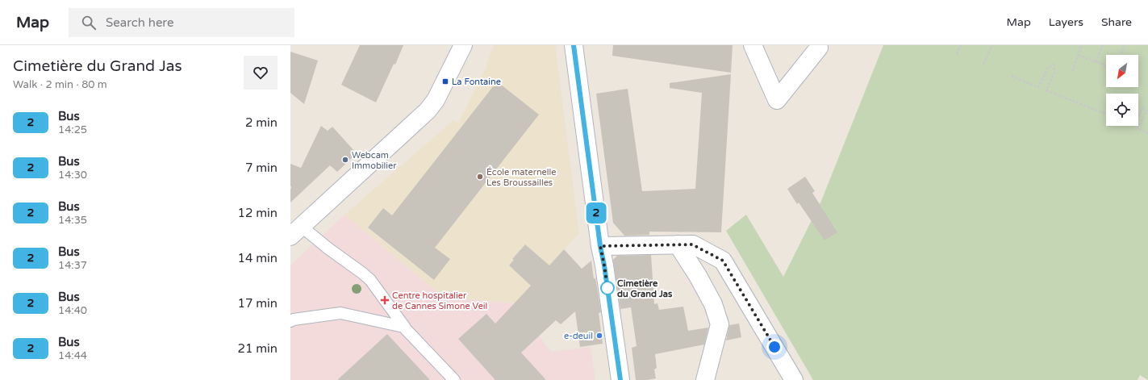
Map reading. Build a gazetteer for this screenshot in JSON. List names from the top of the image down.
{
  "places": {
    "transit": ["La Fontaine"],
    "other": [
      "Webcam Immobilier",
      "École maternelle Les Broussailles",
      "Cimetière du Grand Jas",
      "e-deuil"
    ],
    "health": ["Centre hospitalier de Cannes Simone Veil"]
  },
  "lines": ["bus line 2"],
  "north": "bottom left",
  "page": {
    "header": "Map",
    "search": "Search here",
    "nav": ["Map", "Layers", "Share"],
    "heading": ["Cimetière du Grand Jas", "Walk · 2 min · 80 m"],
    "on_map": "2",
    "list": [
      {
        "mark": "2",
        "name": "Bus",
        "note": "14:25",
        "value": "2 min"
      },
      {
        "mark": "2",
        "name": "Bus",
        "note": "14:30",
        "value": "7 min"
      },
      {
        "mark": "2",
        "name": "Bus",
        "note": "14:35",
        "value": "12 min"
      },
      {
        "mark": "2",
        "name": "Bus",
        "note": "14:37",
        "value": "14 min"
      },
      {
        "mark": "2",
        "name": "Bus",
        "note": "14:40",
        "value": "17 min"
      },
      {
        "mark": "2",
        "name": "Bus",
        "note": "14:44",
        "value": "21 min"
      }
    ]
  }
}
